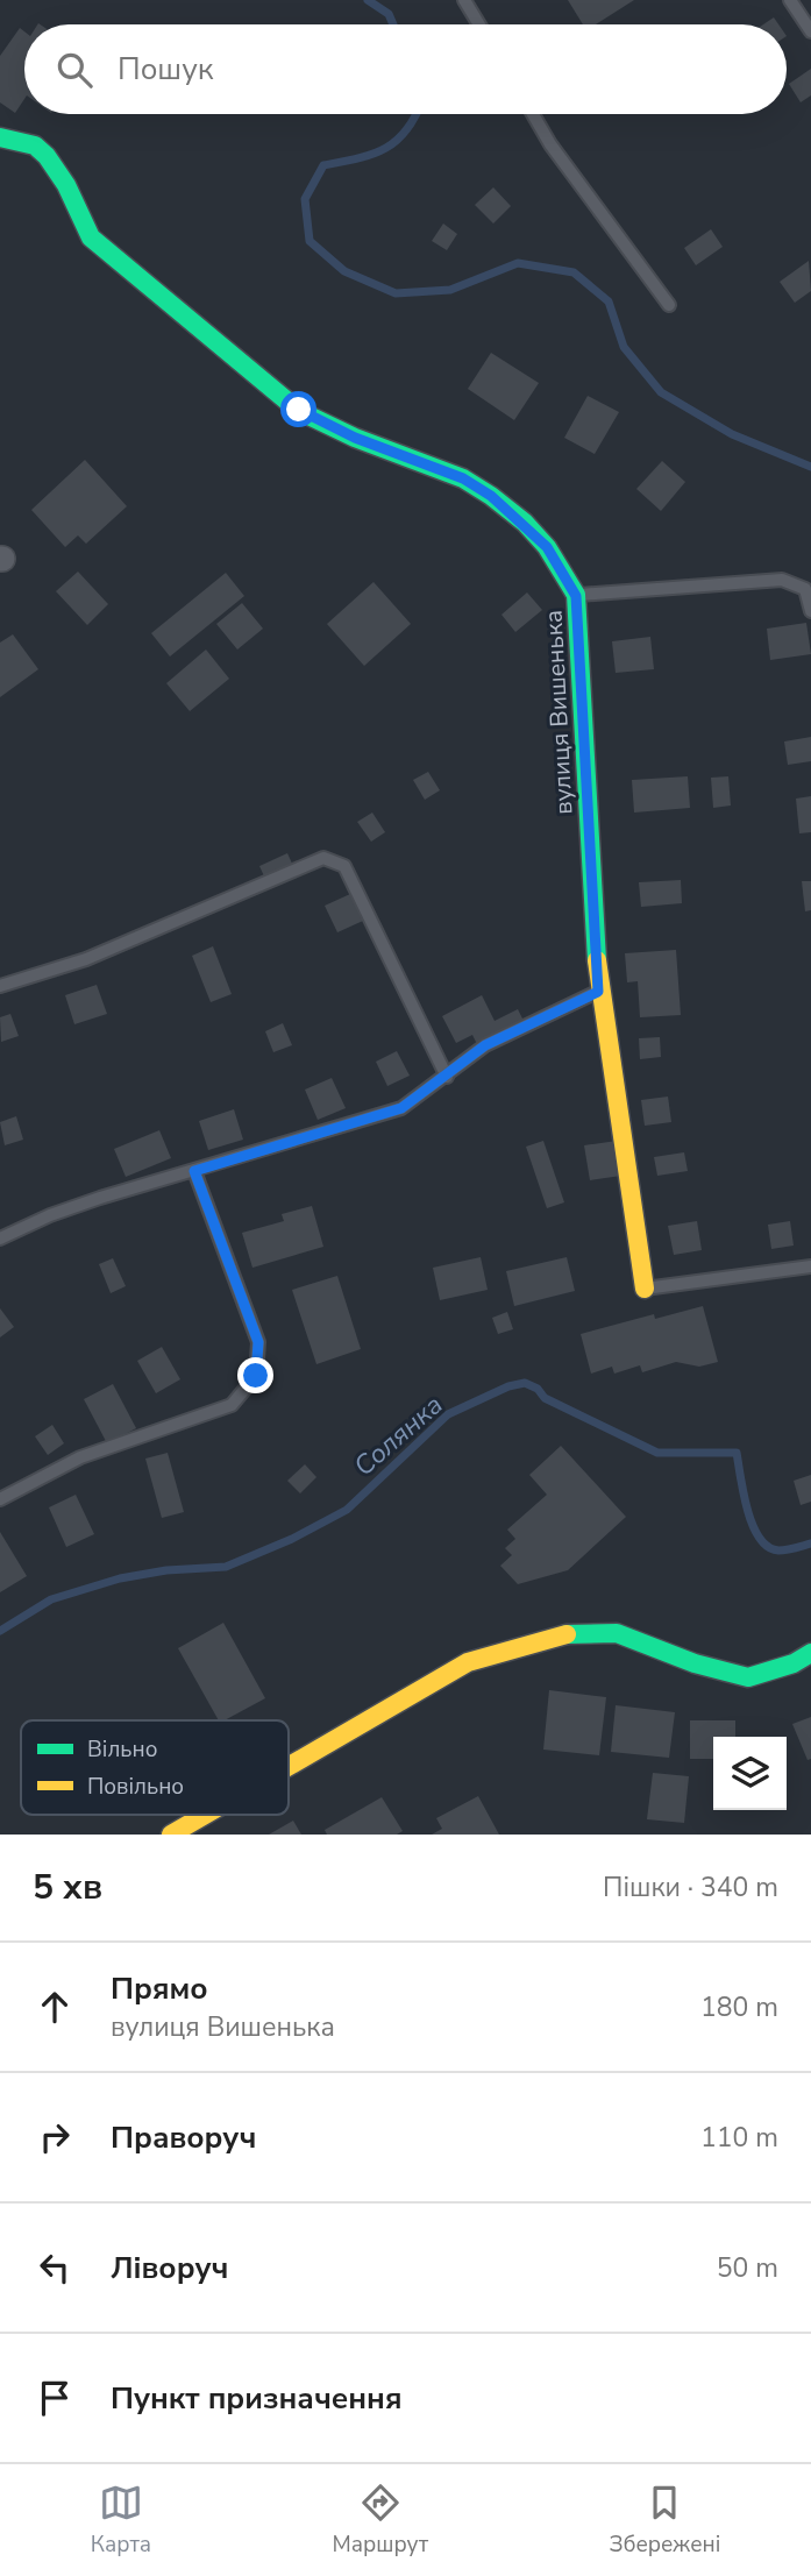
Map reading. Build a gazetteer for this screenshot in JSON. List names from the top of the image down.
{
  "streets": {
    "street": ["вулиця Вишенька"]
  },
  "water": ["Солянка"],
  "legend": ["Вільно", "Повільно"],
  "page": {
    "search": "Пошук",
    "heading": ["5 хв", "Пішки · 340 m"],
    "list": [
      ["Прямо", "вулиця Вишенька", "180 m"],
      ["Праворуч", "110 m"],
      ["Ліворуч", "50 m"],
      "Пункт призначення"
    ],
    "nav": ["Карта", "Маршрут", "Збережені"]
  }
}
